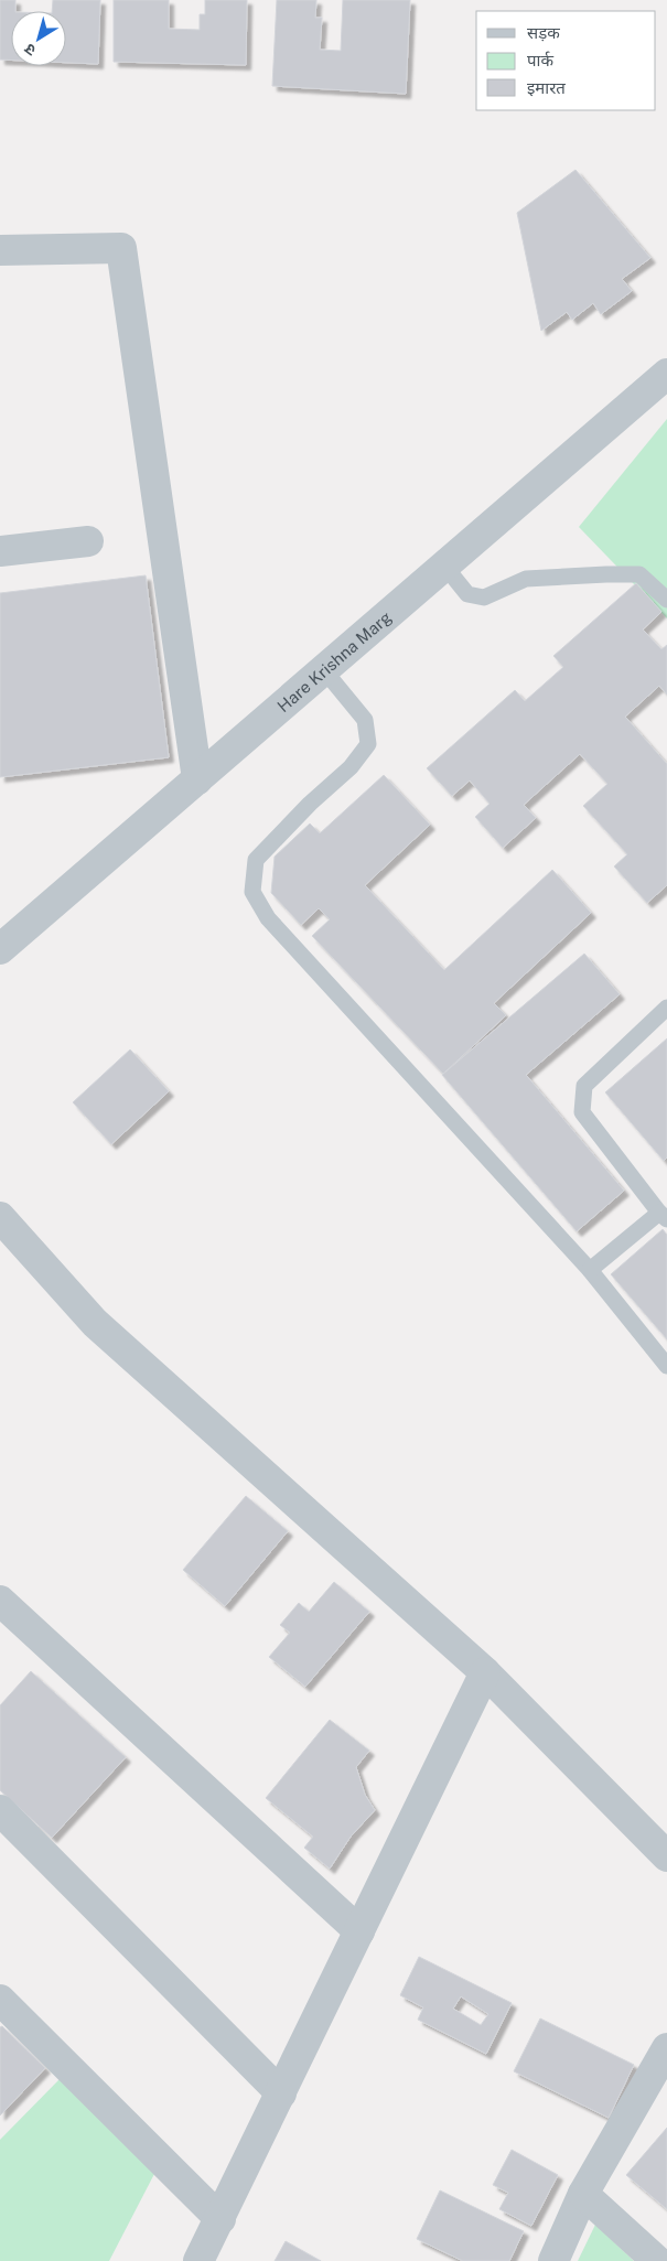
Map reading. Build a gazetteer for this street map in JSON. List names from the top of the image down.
{
  "streets": {
    "street": ["Hare Krishna Marg"]
  },
  "legend": ["सड़क", "पार्क", "इमारत"],
  "north": "bottom left"
}
